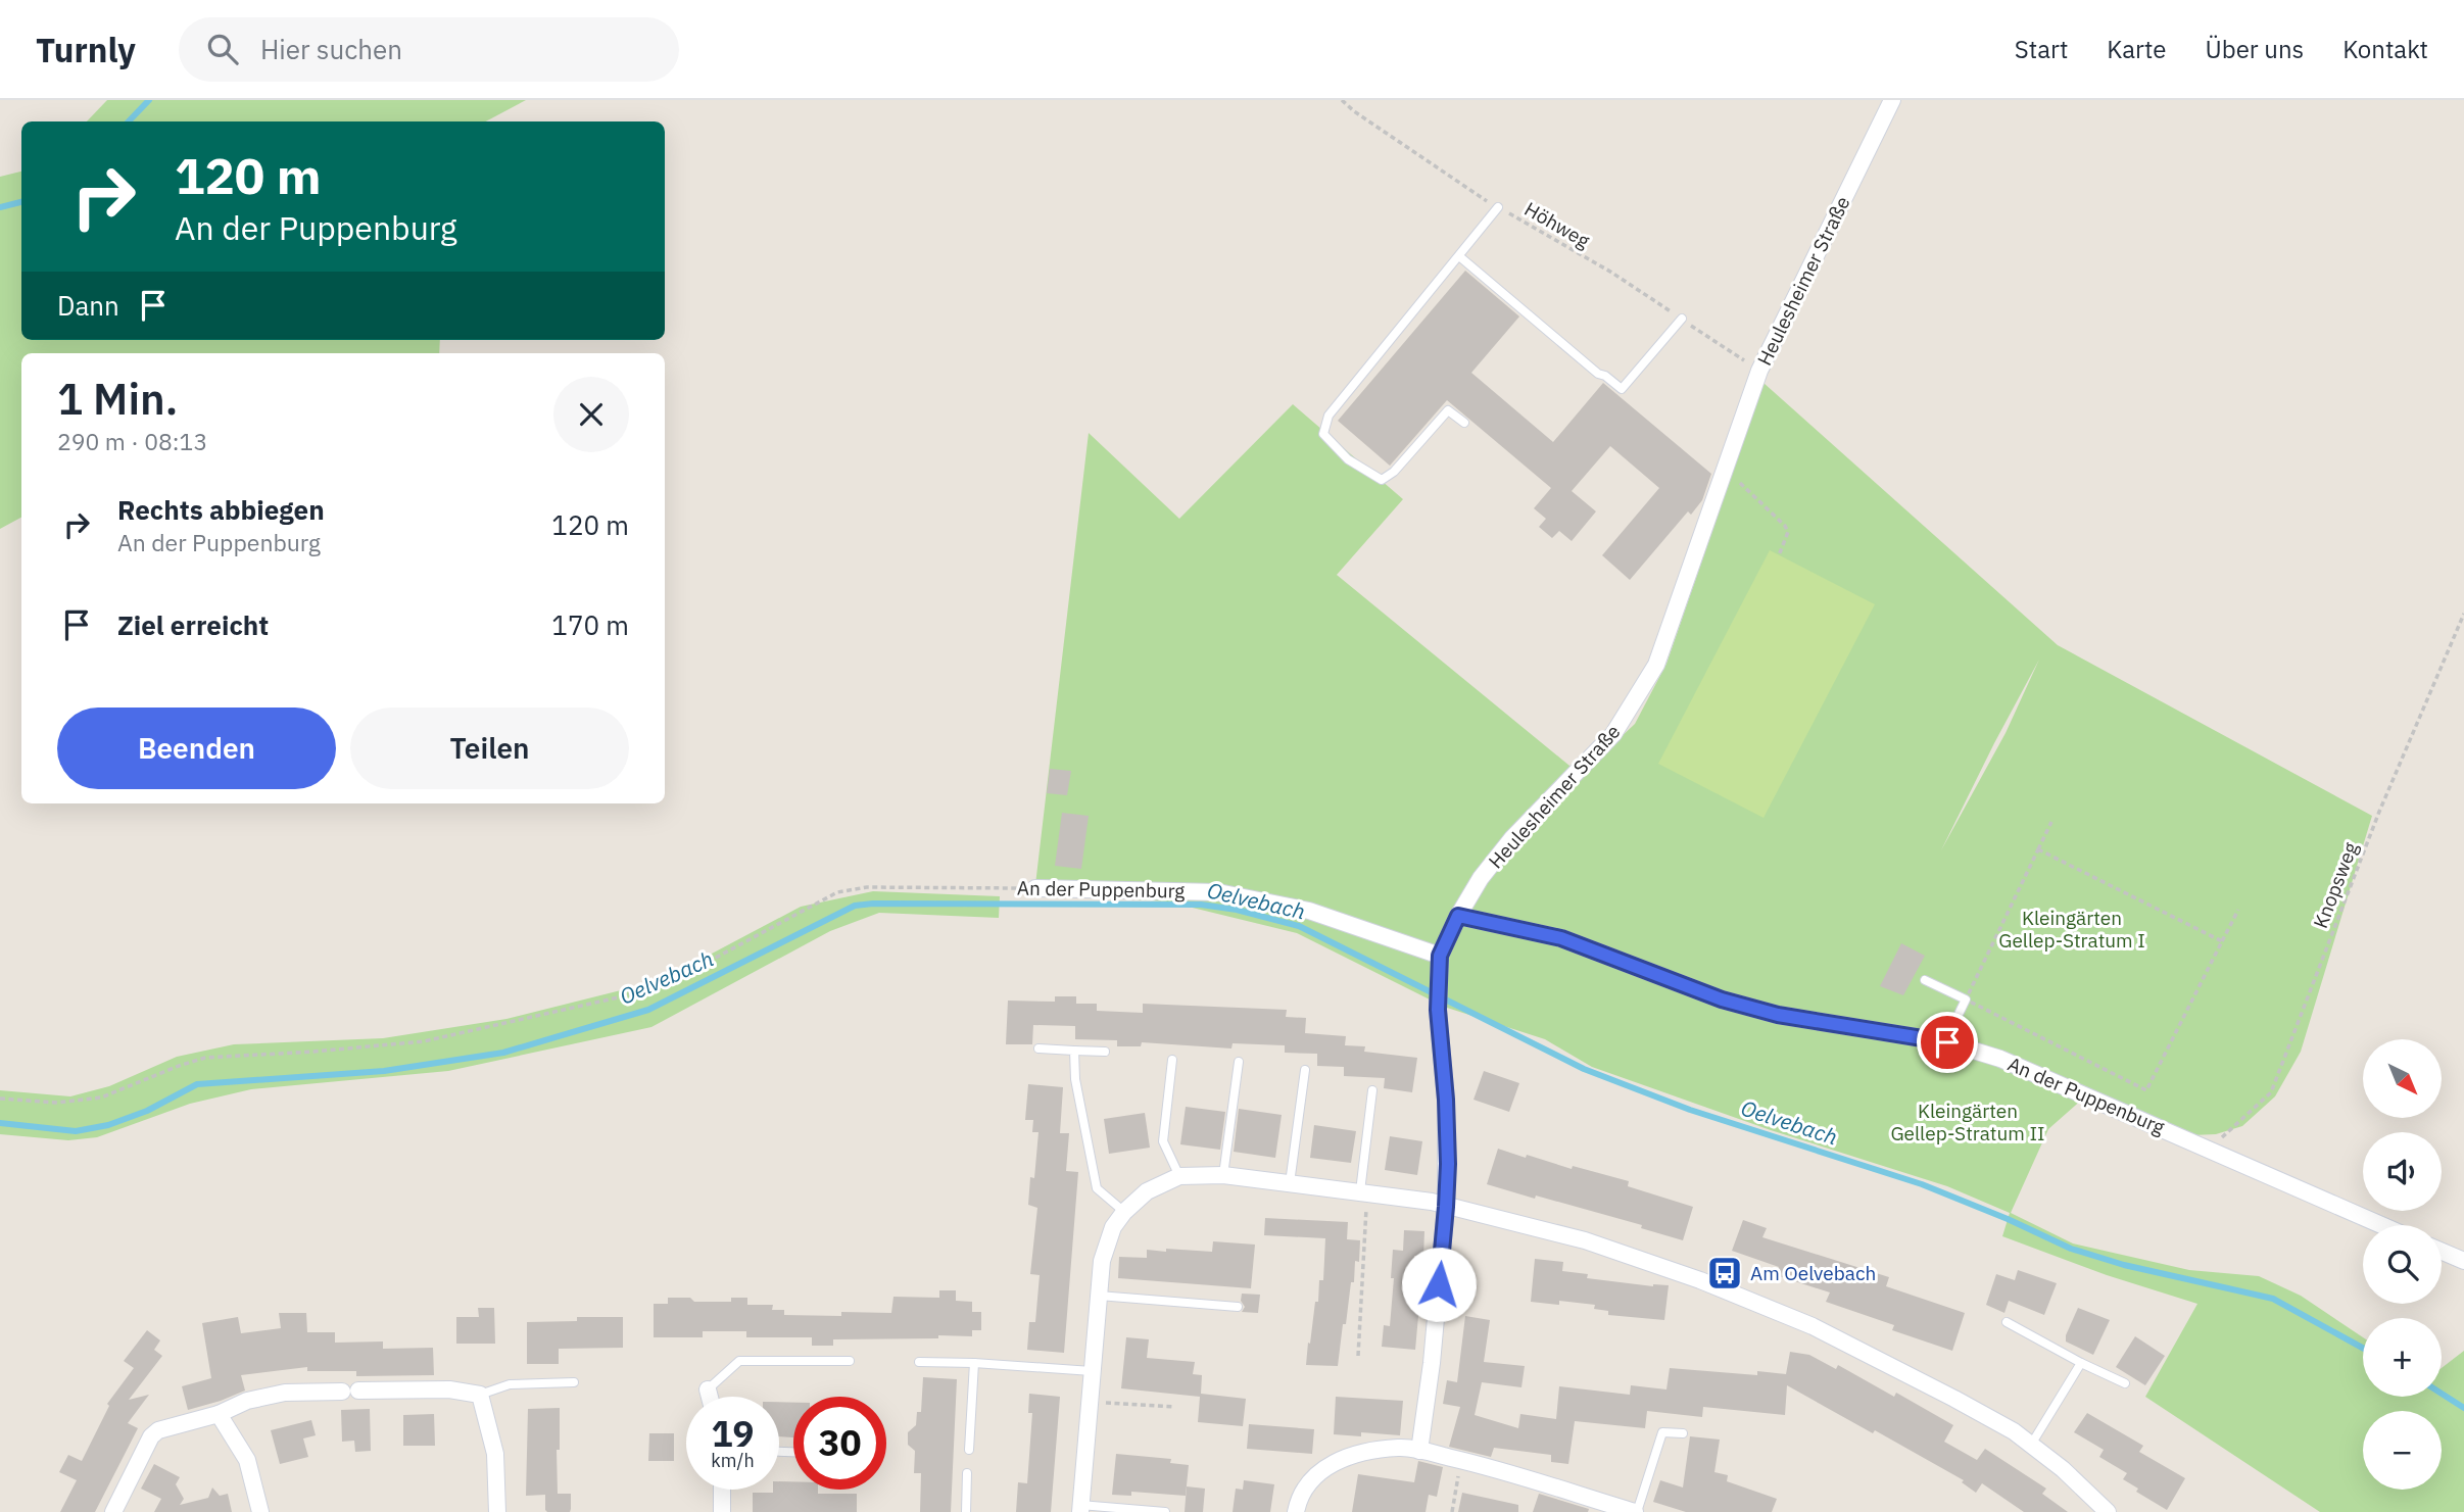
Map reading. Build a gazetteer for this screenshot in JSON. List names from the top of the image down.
{
  "streets": {
    "street": ["Heulesheimer Straße", "An der Puppenburg"],
    "path": ["Höhweg", "Knopsweg"]
  },
  "crossings": [
    ["Höhweg", "Heulesheimer Straße"],
    ["Heulesheimer Straße", "An der Puppenburg"],
    ["Knopsweg", "An der Puppenburg"]
  ],
  "water": ["Oelvebach"],
  "parks": ["Kleingärten Gellep-Stratum I", "Kleingärten Gellep-Stratum II"],
  "places": {
    "bus stop": ["Am Oelvebach"]
  },
  "north": "bottom right",
  "page": {
    "header": "Turnly",
    "search": "Hier suchen",
    "nav": [
      "Start",
      "Karte",
      "Über uns",
      "Kontakt"
    ],
    "turn": ["120 m", "An der Puppenburg"],
    "then": "Dann",
    "heading": ["1 Min.", "290 m · 08:13"],
    "list": [
      {
        "name": "Rechts abbiegen",
        "note": "An der Puppenburg",
        "value": "120 m"
      },
      {
        "name": "Ziel erreicht",
        "value": "170 m"
      }
    ],
    "buttons": ["Beenden", "Teilen"],
    "map_buttons": ["+", "−"],
    "speed": "19 km/h",
    "limit": "30"
  }
}
